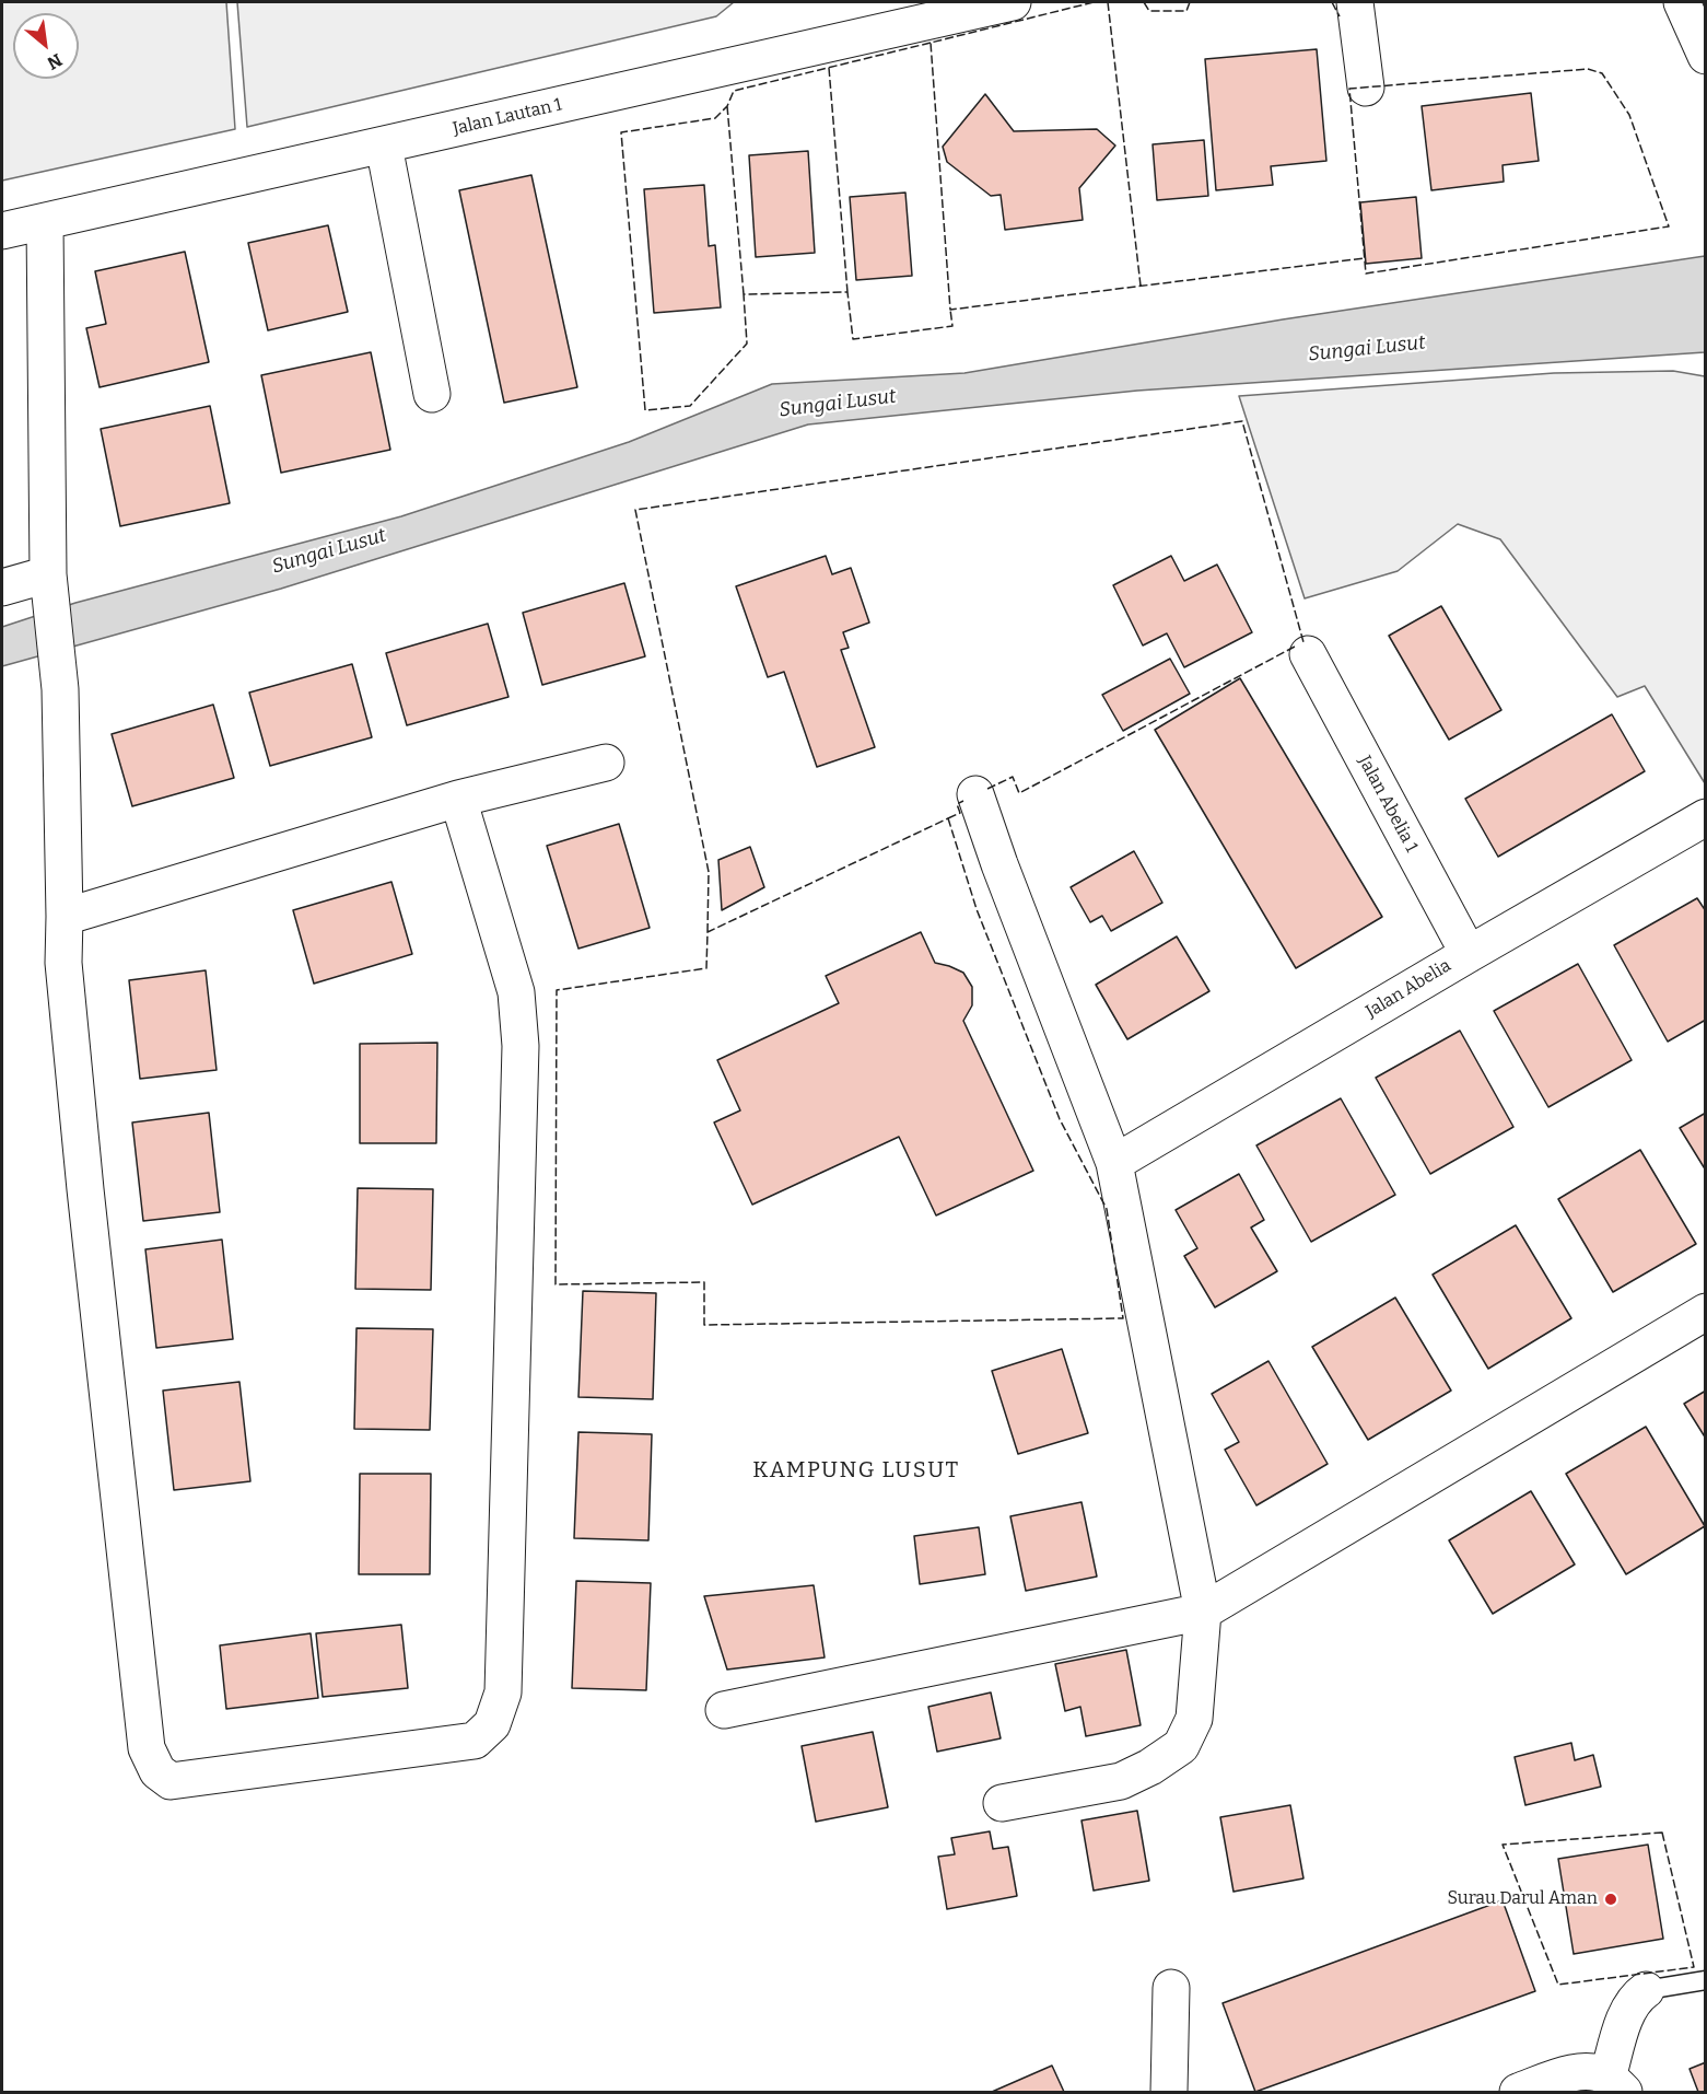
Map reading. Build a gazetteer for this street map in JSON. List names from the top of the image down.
{
  "streets": {
    "street": ["Jalan Lautan 1", "Jalan Abelia 1", "Jalan Abelia"]
  },
  "crossings": [
    ["Jalan Abelia 1", "Jalan Abelia"]
  ],
  "districts": ["KAMPUNG LUSUT"],
  "water": ["Sungai Lusut"],
  "places": ["Surau Darul Aman"],
  "north": "bottom right"
}
